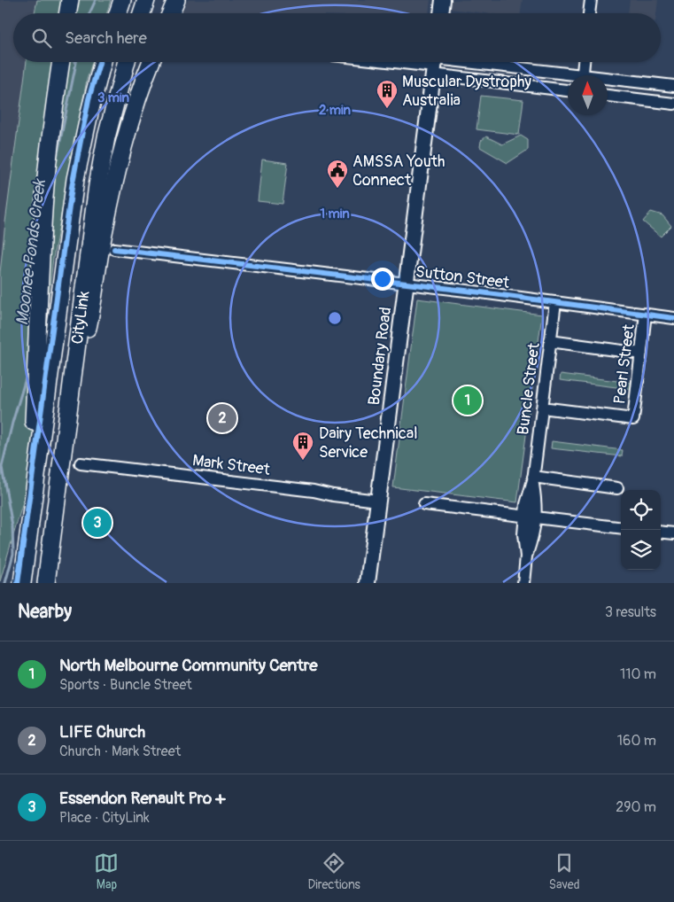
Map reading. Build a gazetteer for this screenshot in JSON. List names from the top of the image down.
{
  "streets": {
    "highway": ["CityLink"],
    "main road": ["Boundary Road"],
    "street": [
      "Sutton Street",
      "Pearl Street",
      "Buncle Street",
      "Mark Street"
    ]
  },
  "crossings": [
    ["Sutton Street", "Boundary Road"],
    ["Sutton Street", "Pearl Street"],
    ["Sutton Street", "Buncle Street"],
    ["Boundary Road", "Mark Street"],
    ["Pearl Street", "Buncle Street"]
  ],
  "water": ["Moonee Ponds Creek"],
  "places": {
    "building": ["Muscular Dystrophy Australia", "Dairy Technical Service"],
    "public building": ["AMSSA Youth Connect"]
  },
  "north": "top",
  "page": {
    "search": "Search here",
    "pins": ["1", "2", "3"],
    "heading": ["Nearby", "3 results"],
    "list": [
      {
        "mark": "1",
        "name": "North Melbourne Community Centre",
        "note": "Sports · Buncle Street",
        "value": "110 m"
      },
      {
        "mark": "2",
        "name": "LIFE Church",
        "note": "Church · Mark Street",
        "value": "160 m"
      },
      {
        "mark": "3",
        "name": "Essendon Renault Pro +",
        "note": "Place · CityLink",
        "value": "290 m"
      }
    ],
    "nav": ["Map", "Directions", "Saved"]
  },
  "rings": ["3 min", "2 min", "1 min"]
}
